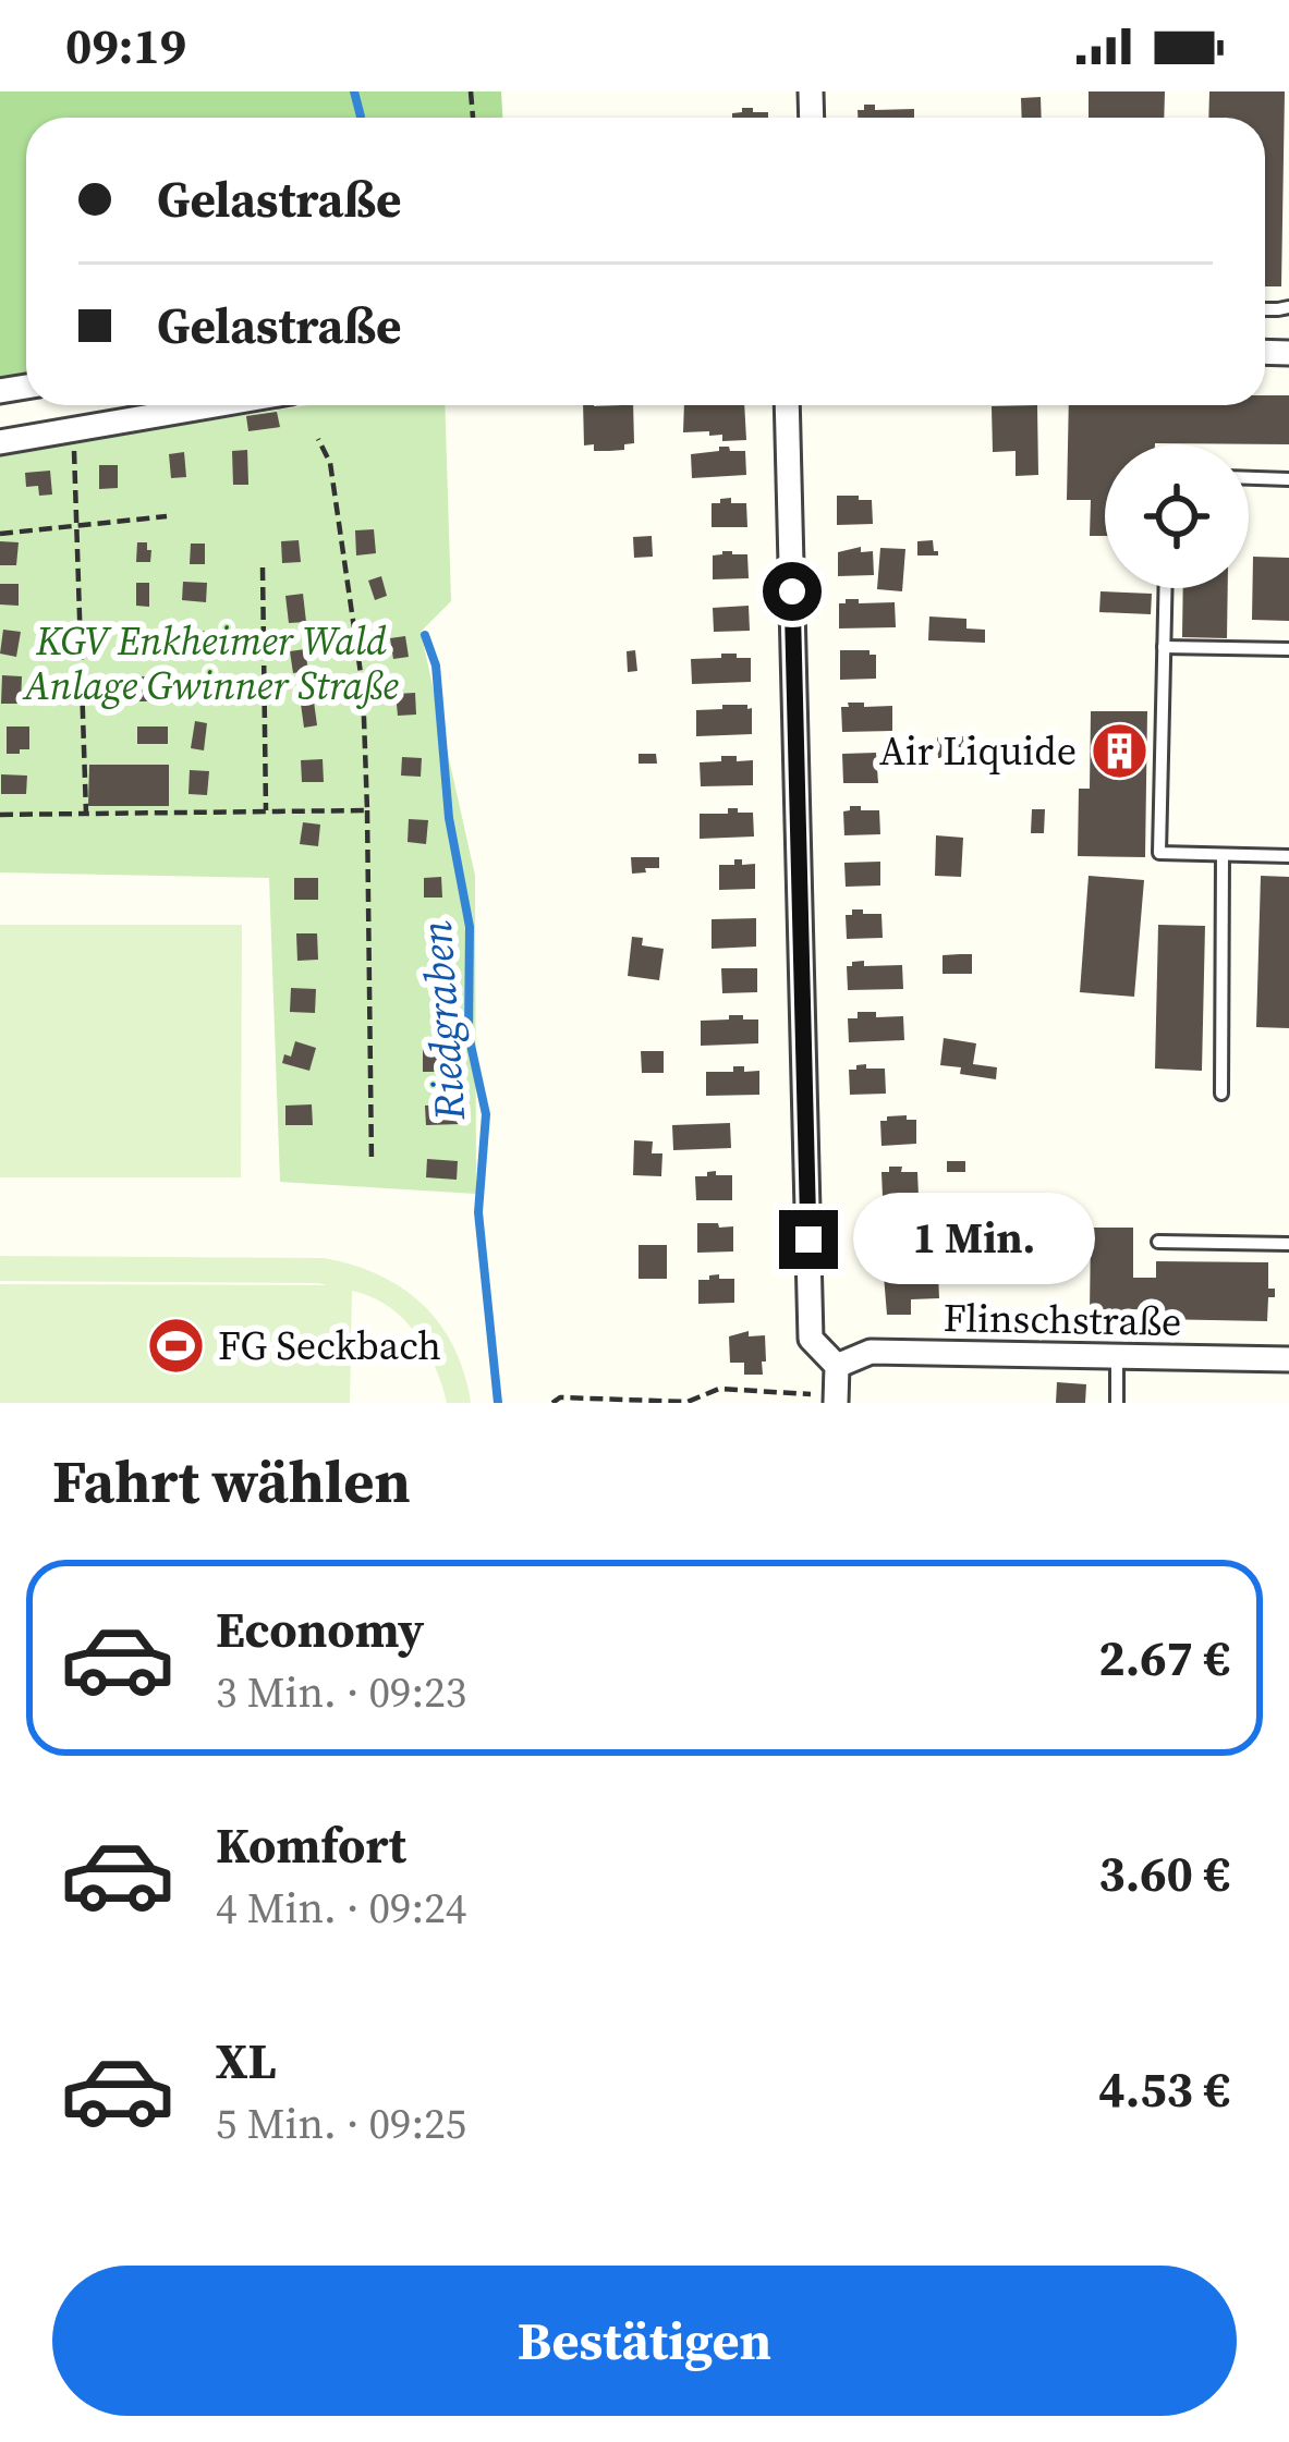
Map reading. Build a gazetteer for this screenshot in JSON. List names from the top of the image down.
{
  "streets": {
    "street": ["Flinschstraße"]
  },
  "water": ["Riedgraben"],
  "parks": ["KGV Enkheimer Wald Anlage Gwinner Straße"],
  "places": {
    "building": ["Air Liquide"],
    "sports": ["FG Seckbach"]
  },
  "page": {
    "status": "09:19",
    "banner": ["Gelastraße", "Gelastraße"],
    "bubble": "1 Min.",
    "heading": "Fahrt wählen",
    "list": [
      {
        "name": "Economy",
        "note": "3 Min. · 09:23",
        "value": "2.67 €"
      },
      {
        "name": "Komfort",
        "note": "4 Min. · 09:24",
        "value": "3.60 €"
      },
      {
        "name": "XL",
        "note": "5 Min. · 09:25",
        "value": "4.53 €"
      }
    ],
    "buttons": "Bestätigen"
  }
}
